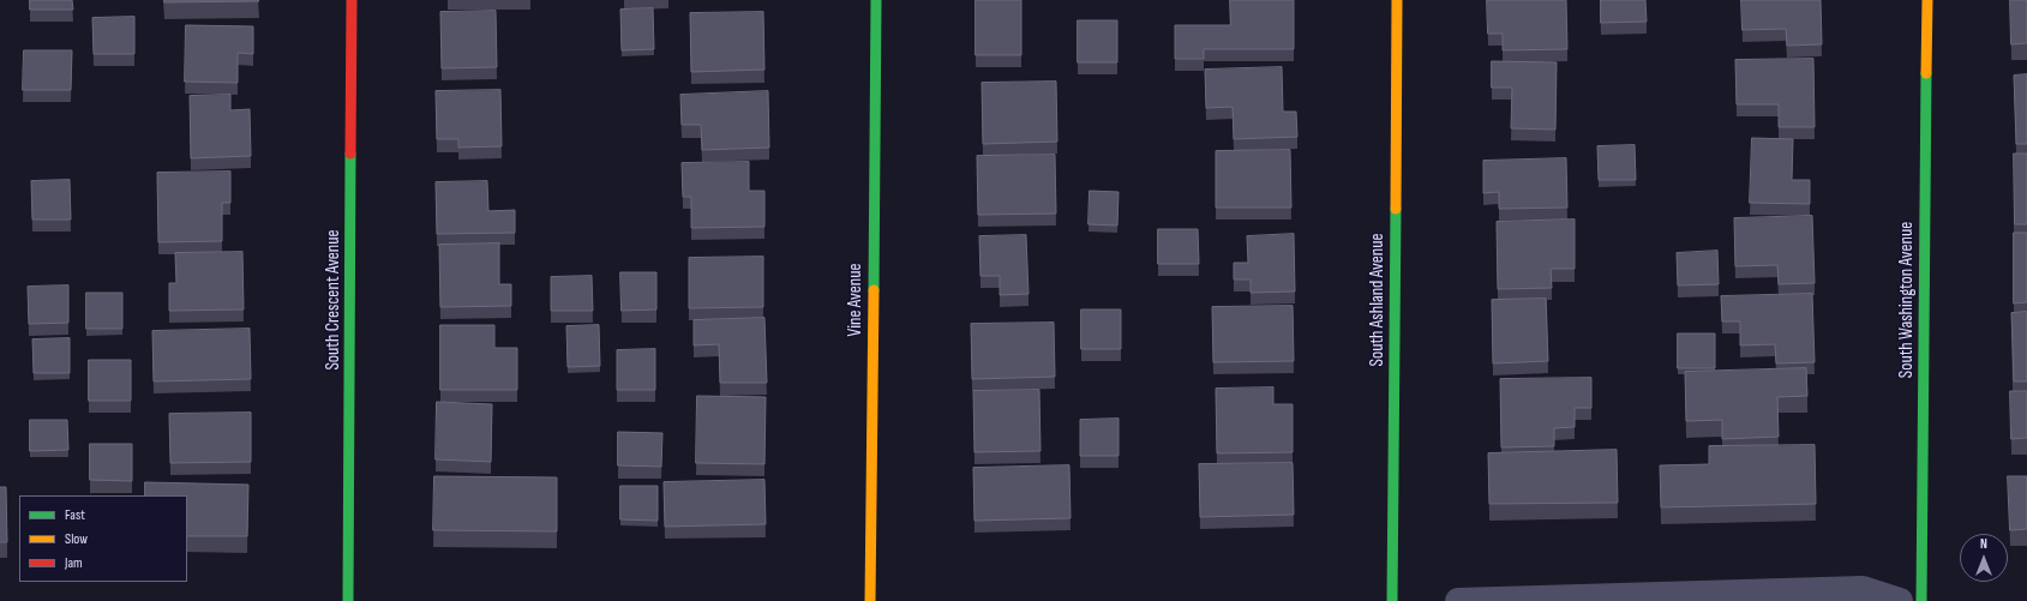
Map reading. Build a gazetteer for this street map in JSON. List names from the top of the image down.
{
  "streets": {
    "street": [
      "South Crescent Avenue",
      "Vine Avenue",
      "South Ashland Avenue",
      "South Washington Avenue"
    ]
  },
  "legend": ["Fast", "Slow", "Jam"],
  "north": "top"
}
